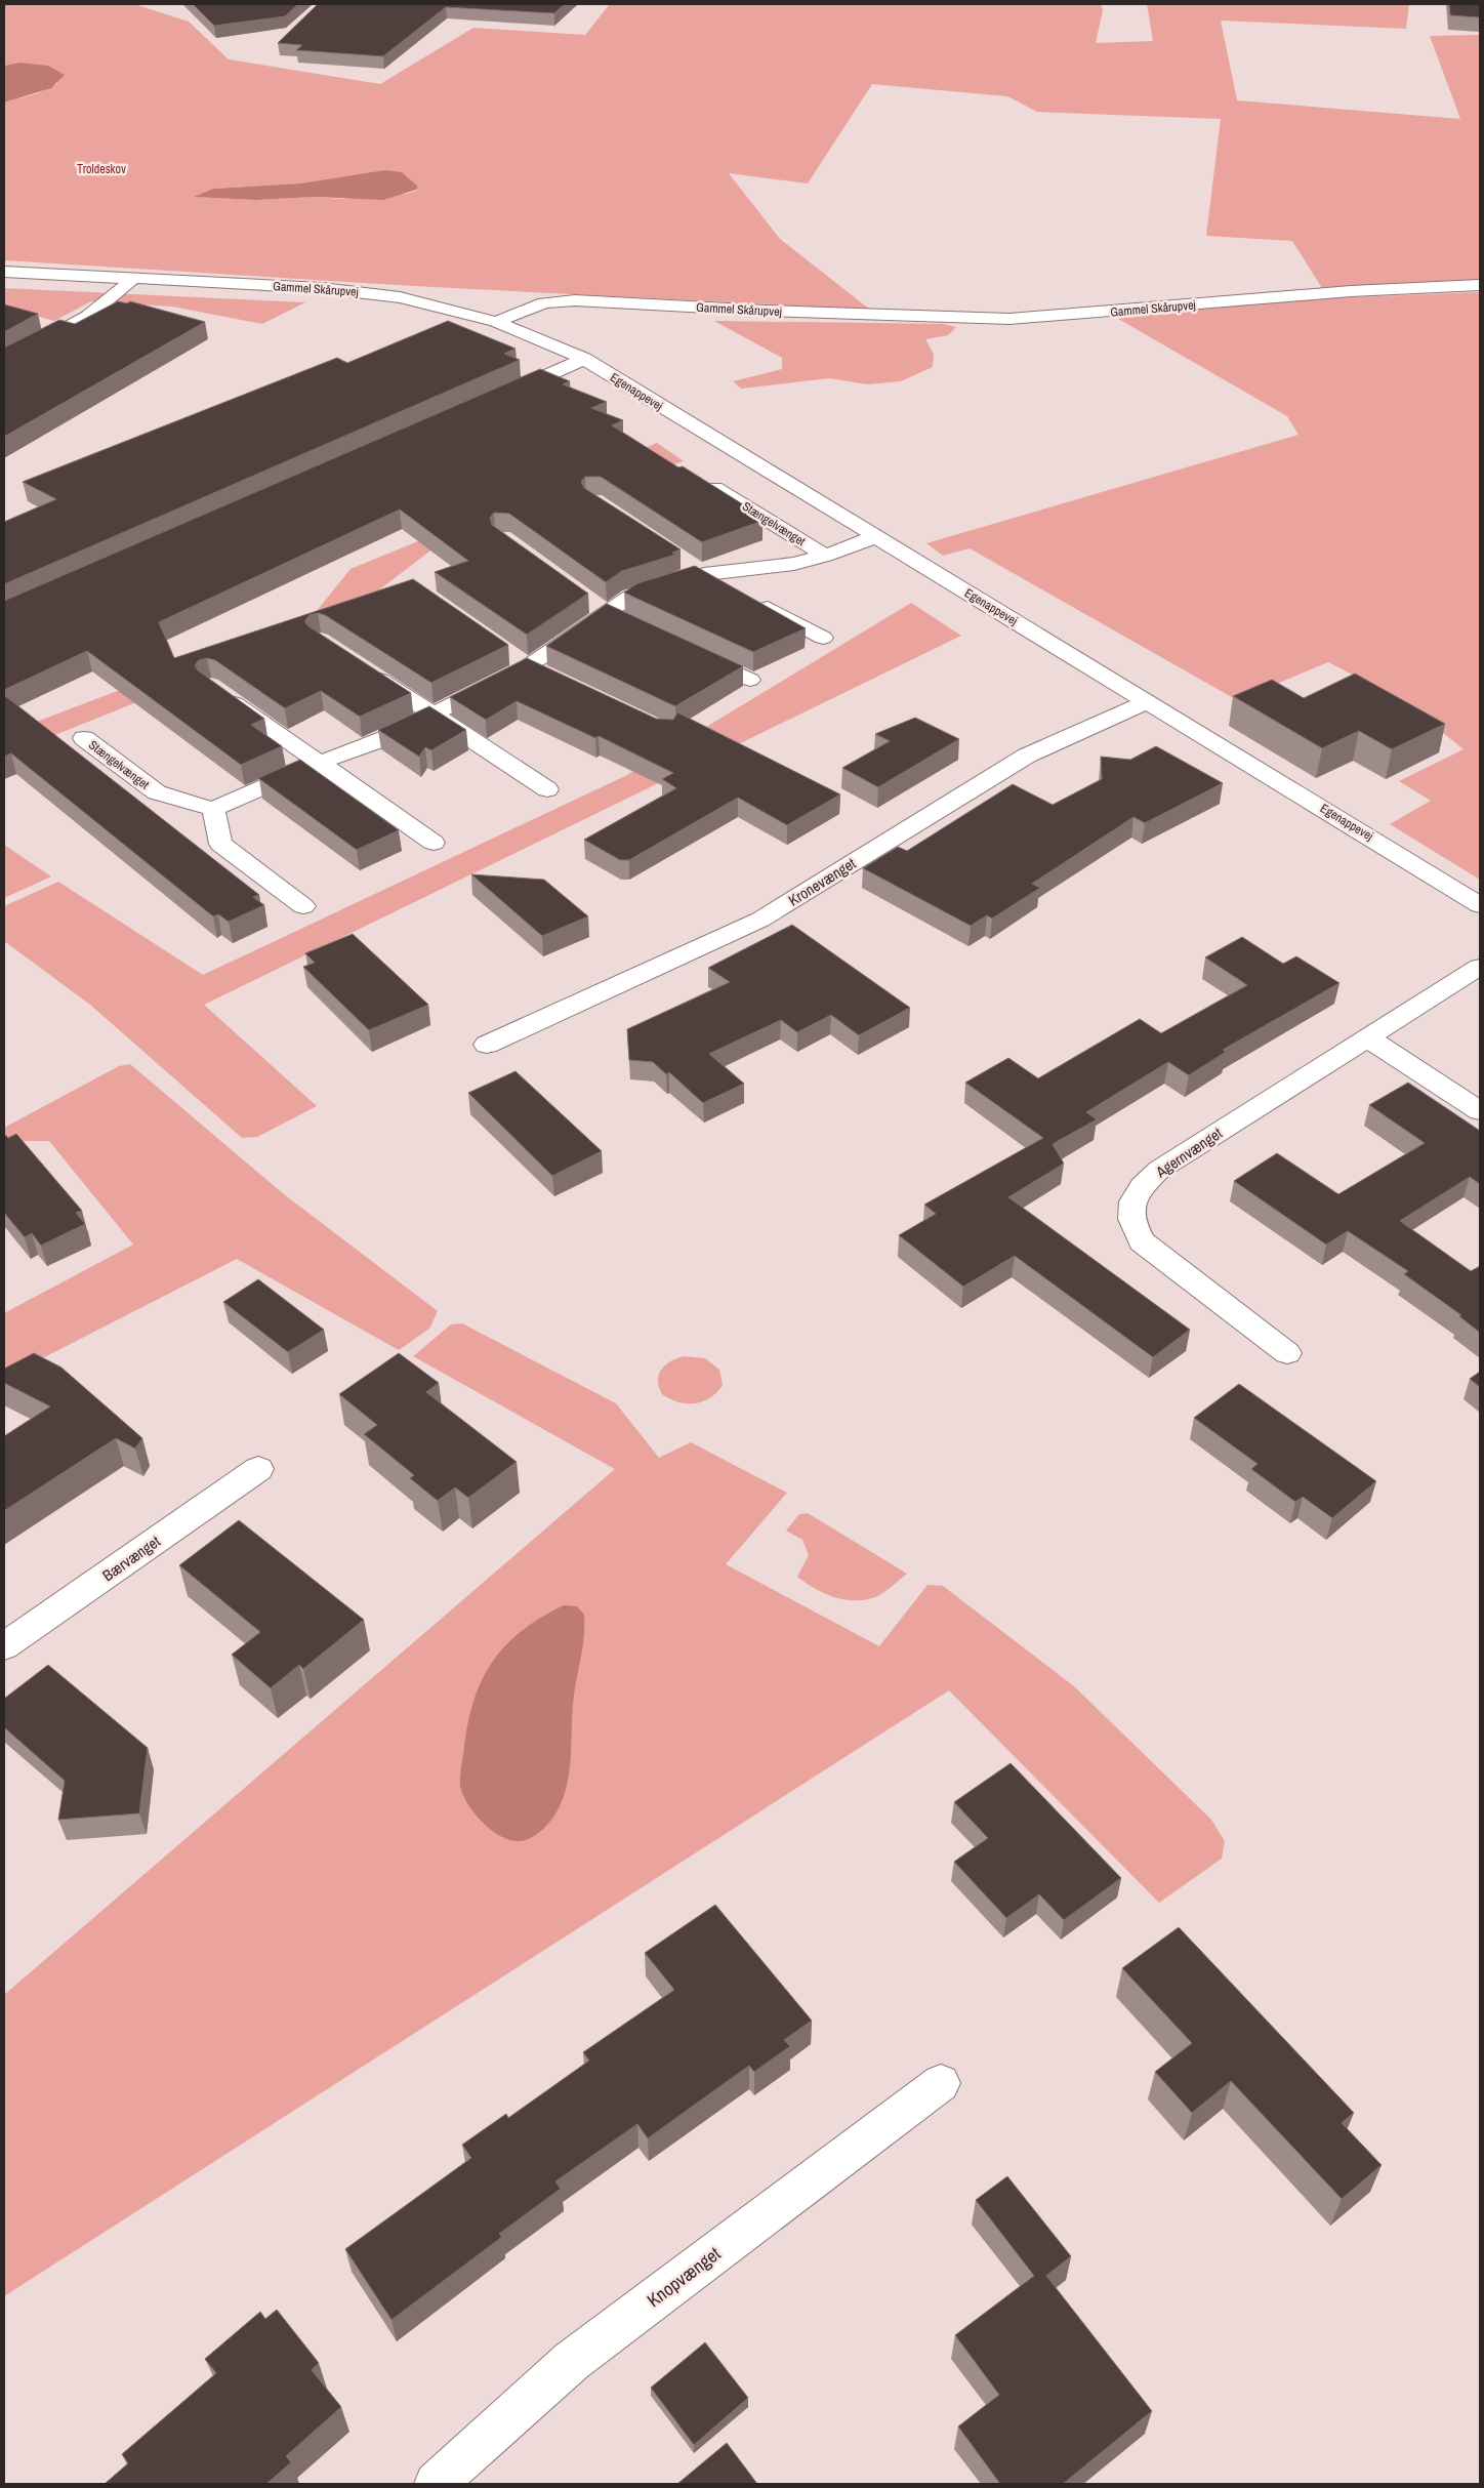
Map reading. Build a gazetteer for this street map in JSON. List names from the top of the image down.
{
  "streets": {
    "street": [
      "Gammel Skårupvej",
      "Egenappevej",
      "Stængelvænget",
      "Kronevænget",
      "Agernvænget",
      "Bærvænget",
      "Knopvænget"
    ]
  },
  "crossings": [
    ["Gammel Skårupvej", "Egenappevej"],
    ["Egenappevej", "Stængelvænget"],
    ["Egenappevej", "Kronevænget"]
  ],
  "parks": ["Troldeskov"]
}
